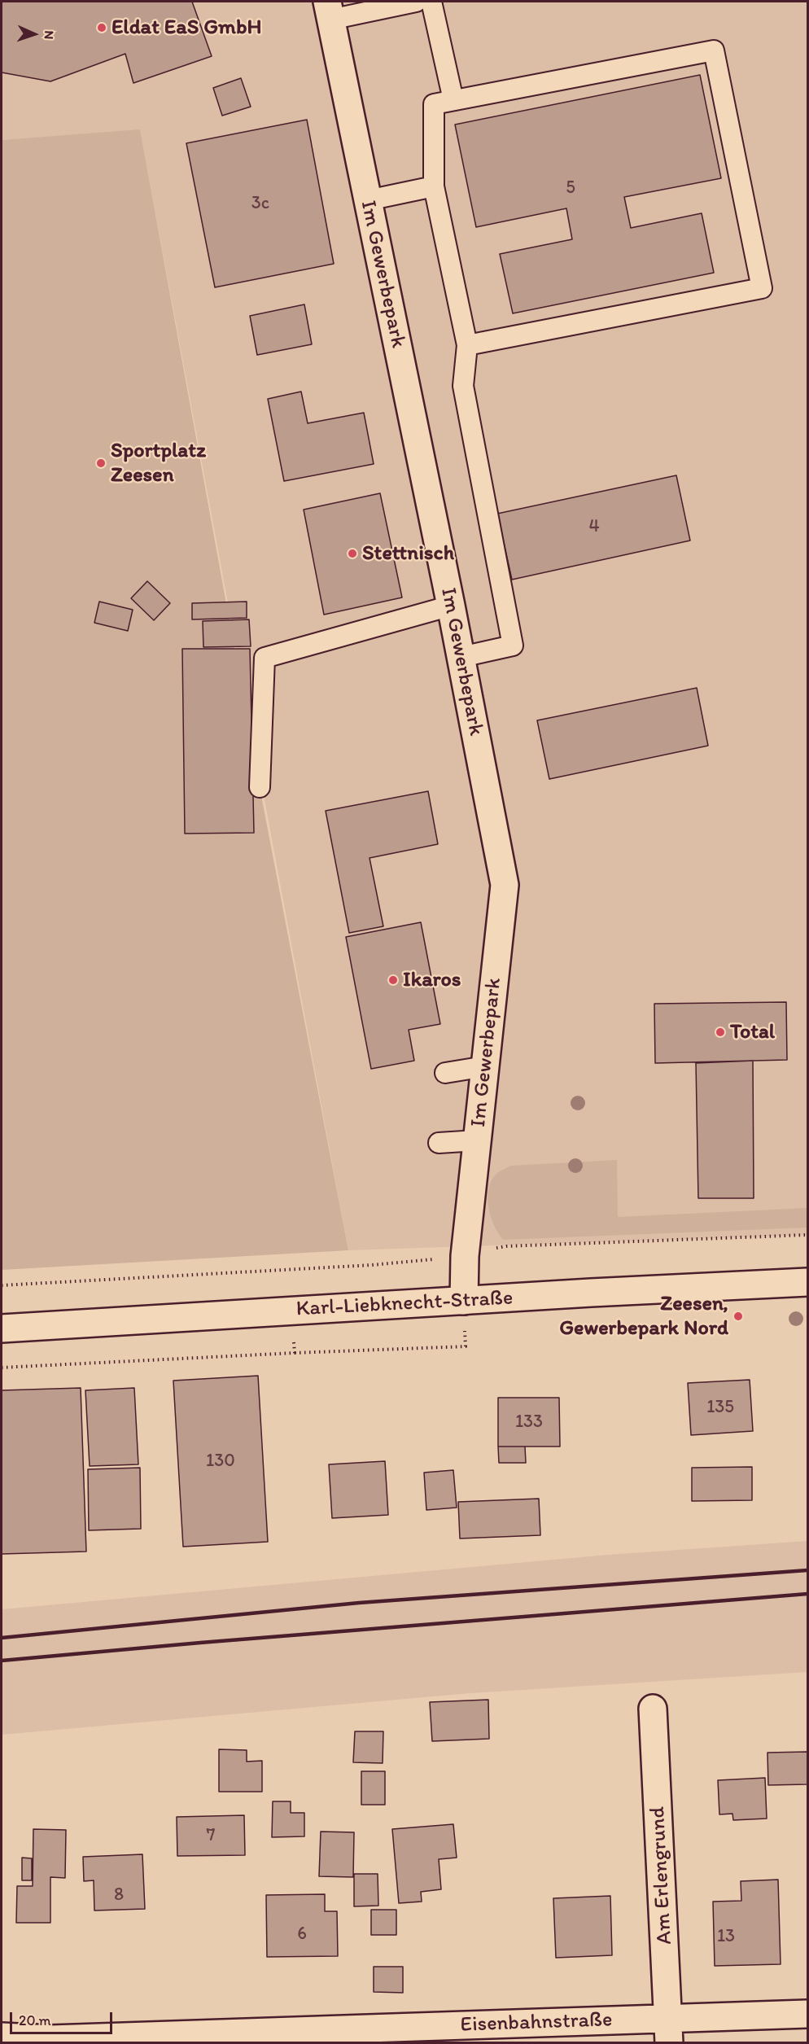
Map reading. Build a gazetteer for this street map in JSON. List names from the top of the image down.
{
  "streets": {
    "street": [
      "Im Gewerbepark",
      "Karl-Liebknecht-Straße",
      "Am Erlengrund",
      "Eisenbahnstraße"
    ]
  },
  "crossings": [
    ["Im Gewerbepark", "Karl-Liebknecht-Straße"],
    ["Am Erlengrund", "Eisenbahnstraße"]
  ],
  "places": [
    "Eldat EaS GmbH",
    "Sportplatz Zeesen",
    "Stettnisch",
    "Ikaros",
    "Total",
    "Zeesen, Gewerbepark Nord"
  ],
  "house_numbers": [
    "5",
    "3c",
    "4",
    "135",
    "133",
    "130",
    "7",
    "8",
    "6",
    "13"
  ],
  "scale_bar": "20 m",
  "north": "right"
}
